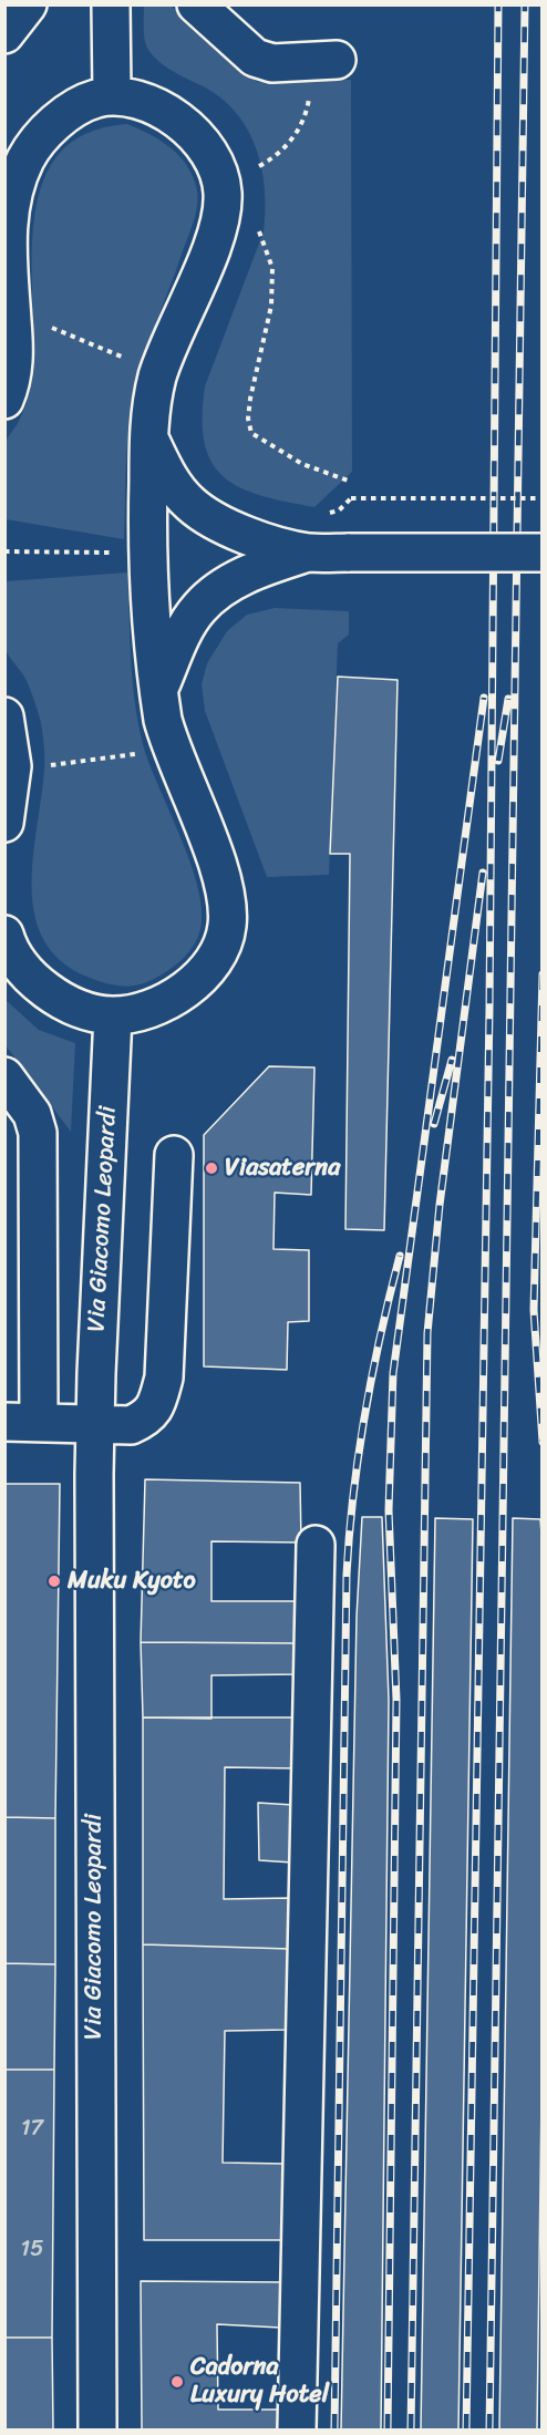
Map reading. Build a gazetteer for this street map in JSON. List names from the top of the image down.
{
  "streets": {
    "street": ["Via Giacomo Leopardi"]
  },
  "places": ["Viasaterna", "Muku Kyoto", "Cadorna Luxury Hotel"],
  "house_numbers": ["17", "15"]
}
